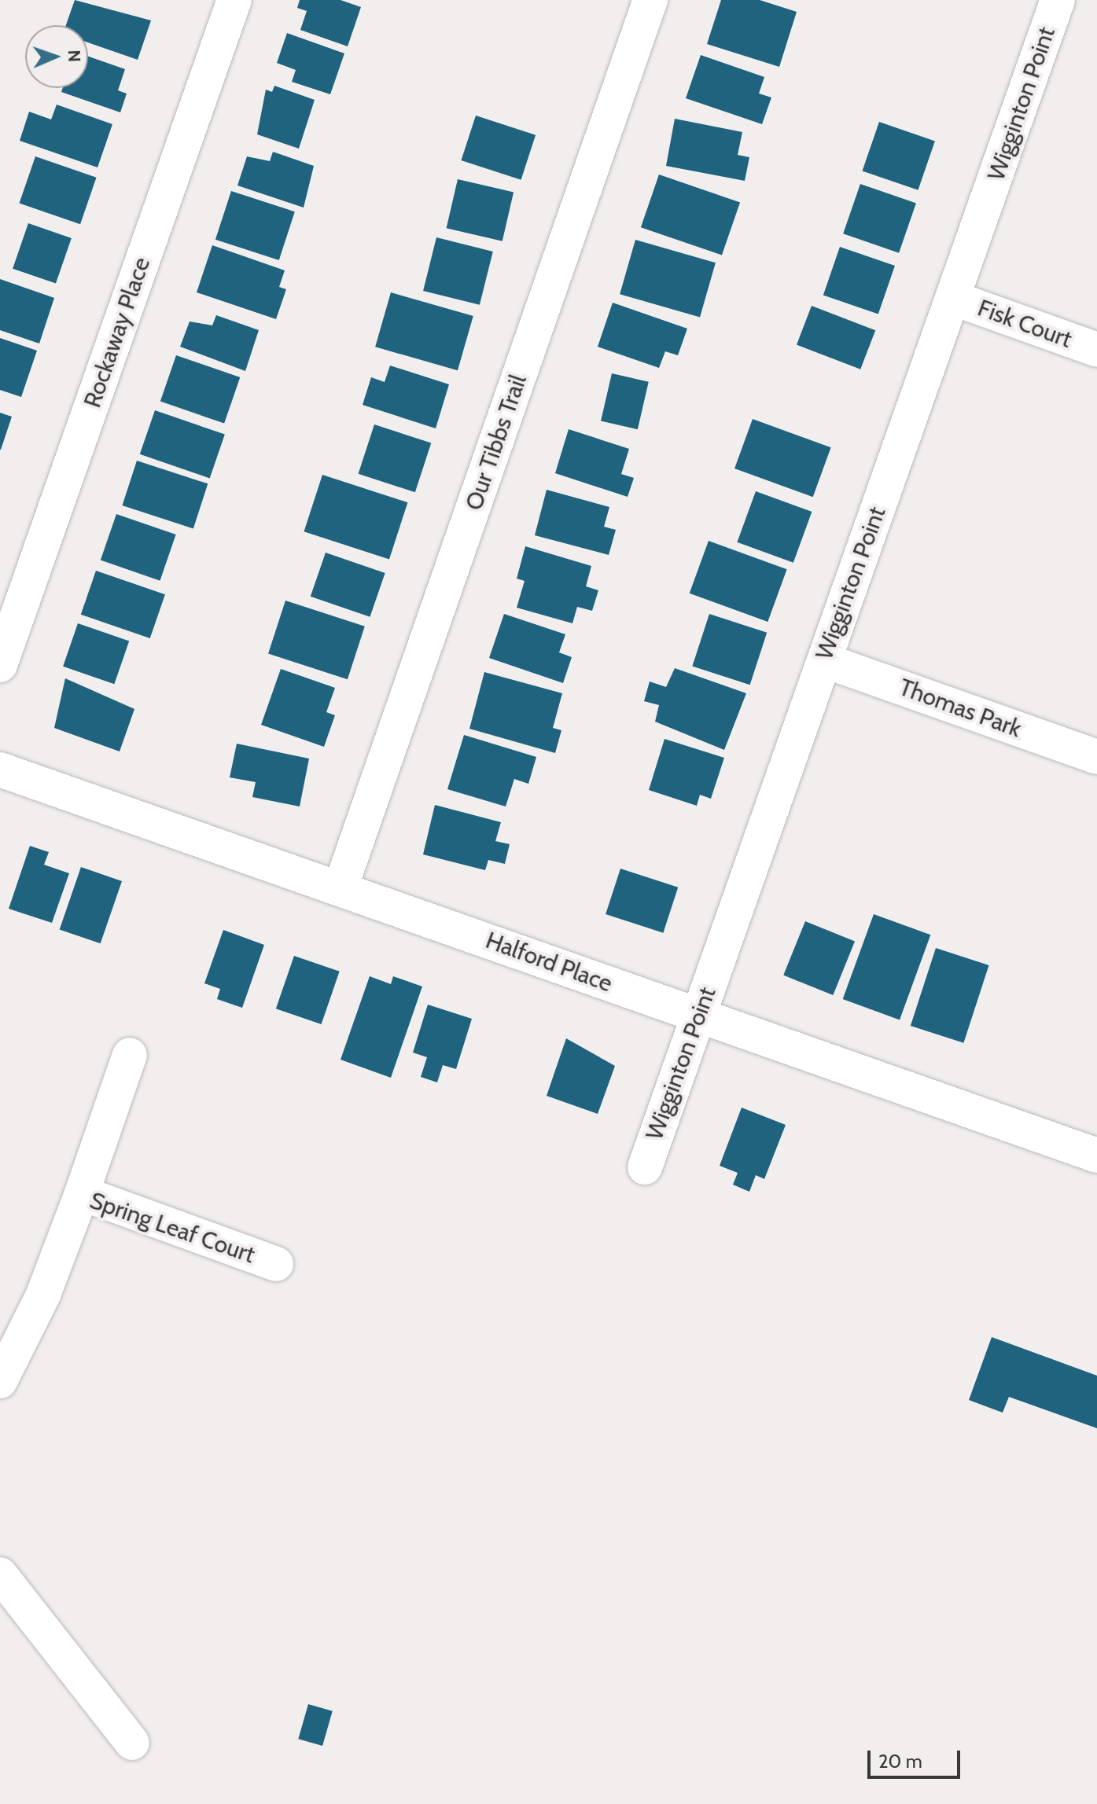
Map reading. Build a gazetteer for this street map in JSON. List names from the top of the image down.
{
  "streets": {
    "street": [
      "Wigginton Point",
      "Fisk Court",
      "Rockaway Place",
      "Our Tibbs Trail",
      "Thomas Park",
      "Halford Place",
      "Spring Leaf Court"
    ]
  },
  "crossings": [
    ["Wigginton Point", "Fisk Court"],
    ["Wigginton Point", "Thomas Park"],
    ["Wigginton Point", "Halford Place"],
    ["Our Tibbs Trail", "Halford Place"]
  ],
  "scale_bar": "20 m",
  "north": "right"
}
